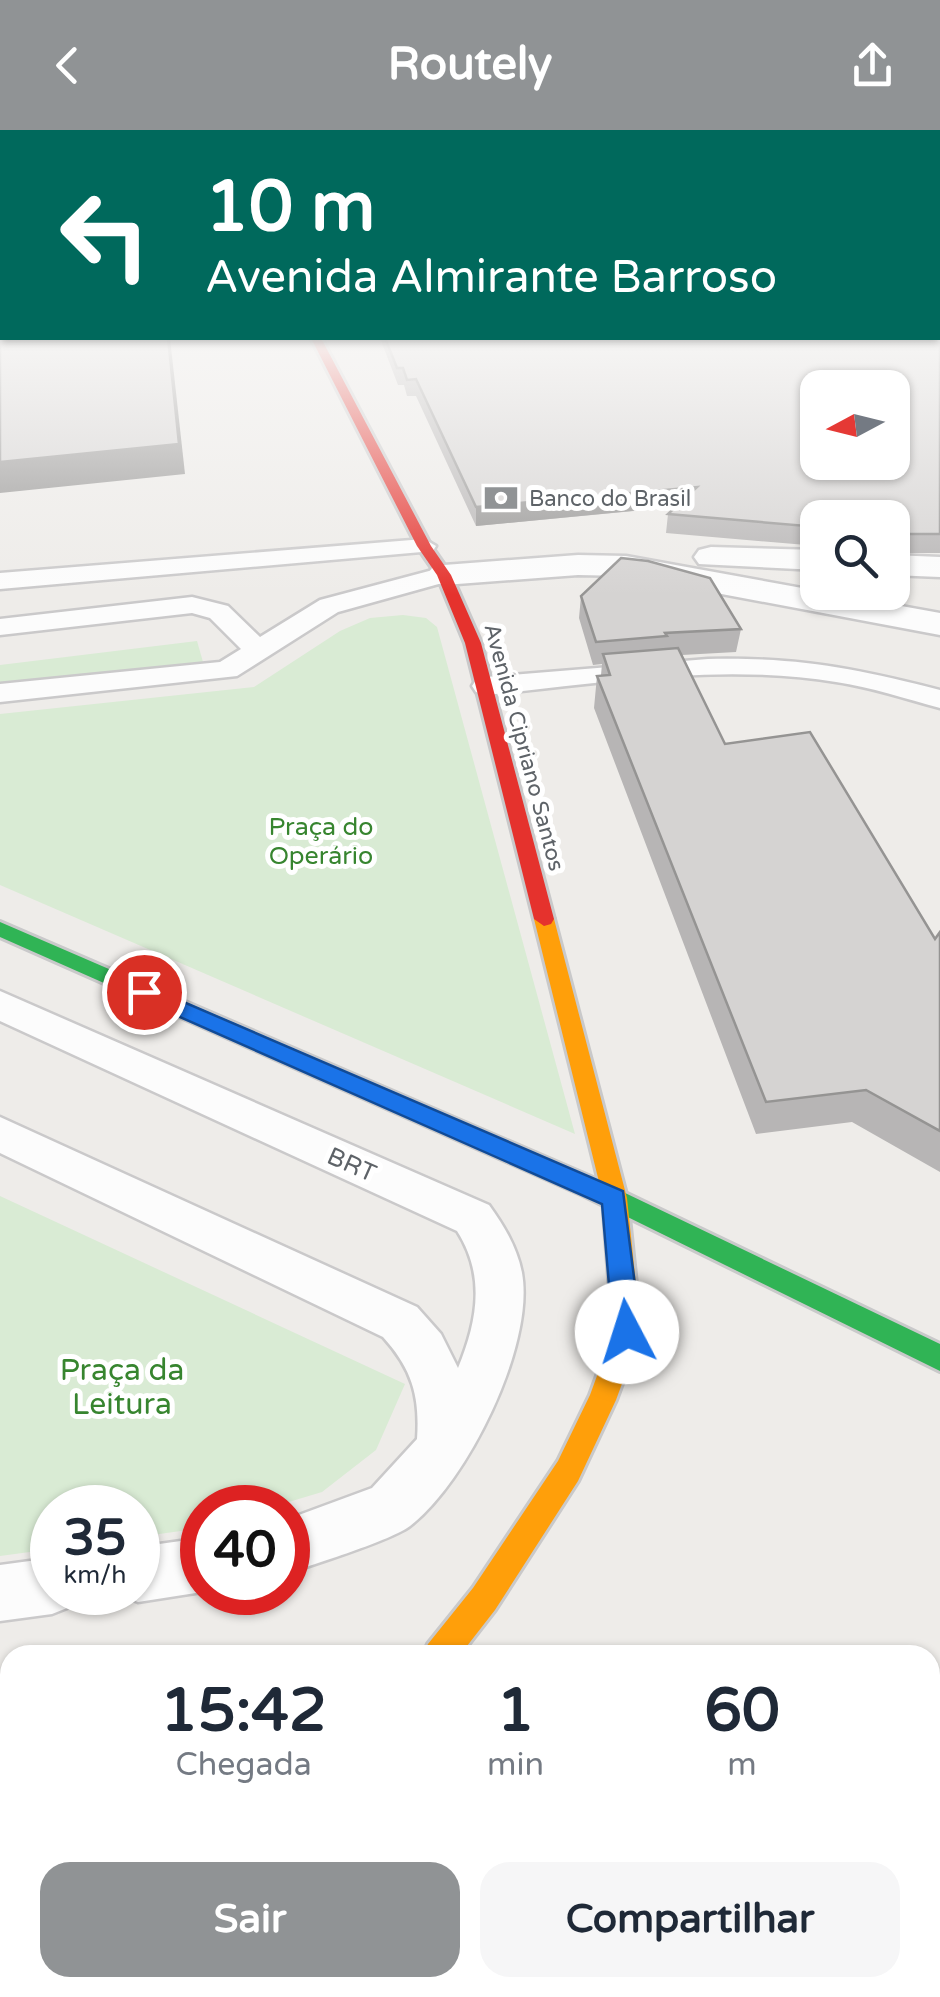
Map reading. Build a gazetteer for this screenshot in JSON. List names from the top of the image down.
{
  "streets": {
    "main road": ["Avenida Cipriano Santos"],
    "lane": ["BRT"]
  },
  "parks": ["Praça do Operário", "Praça da Leitura"],
  "places": {
    "bank": ["Banco do Brasil"]
  },
  "north": "left",
  "page": {
    "header": "Routely",
    "turn": ["10 m", "Avenida Almirante Barroso"],
    "speed": "35 km/h",
    "limit": "40",
    "eta": [
      "15:42",
      "Chegada",
      "1",
      "min",
      "60",
      "m"
    ],
    "buttons": ["Sair", "Compartilhar"]
  }
}
